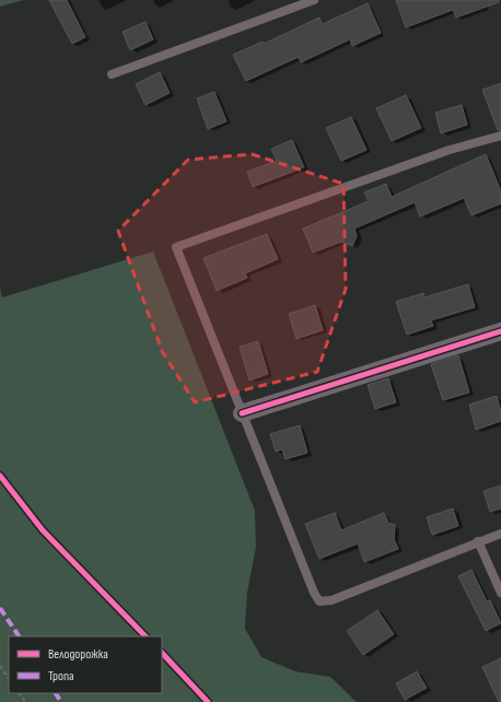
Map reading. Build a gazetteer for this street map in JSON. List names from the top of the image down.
{
  "legend": ["Велодорожка", "Тропа"]
}
